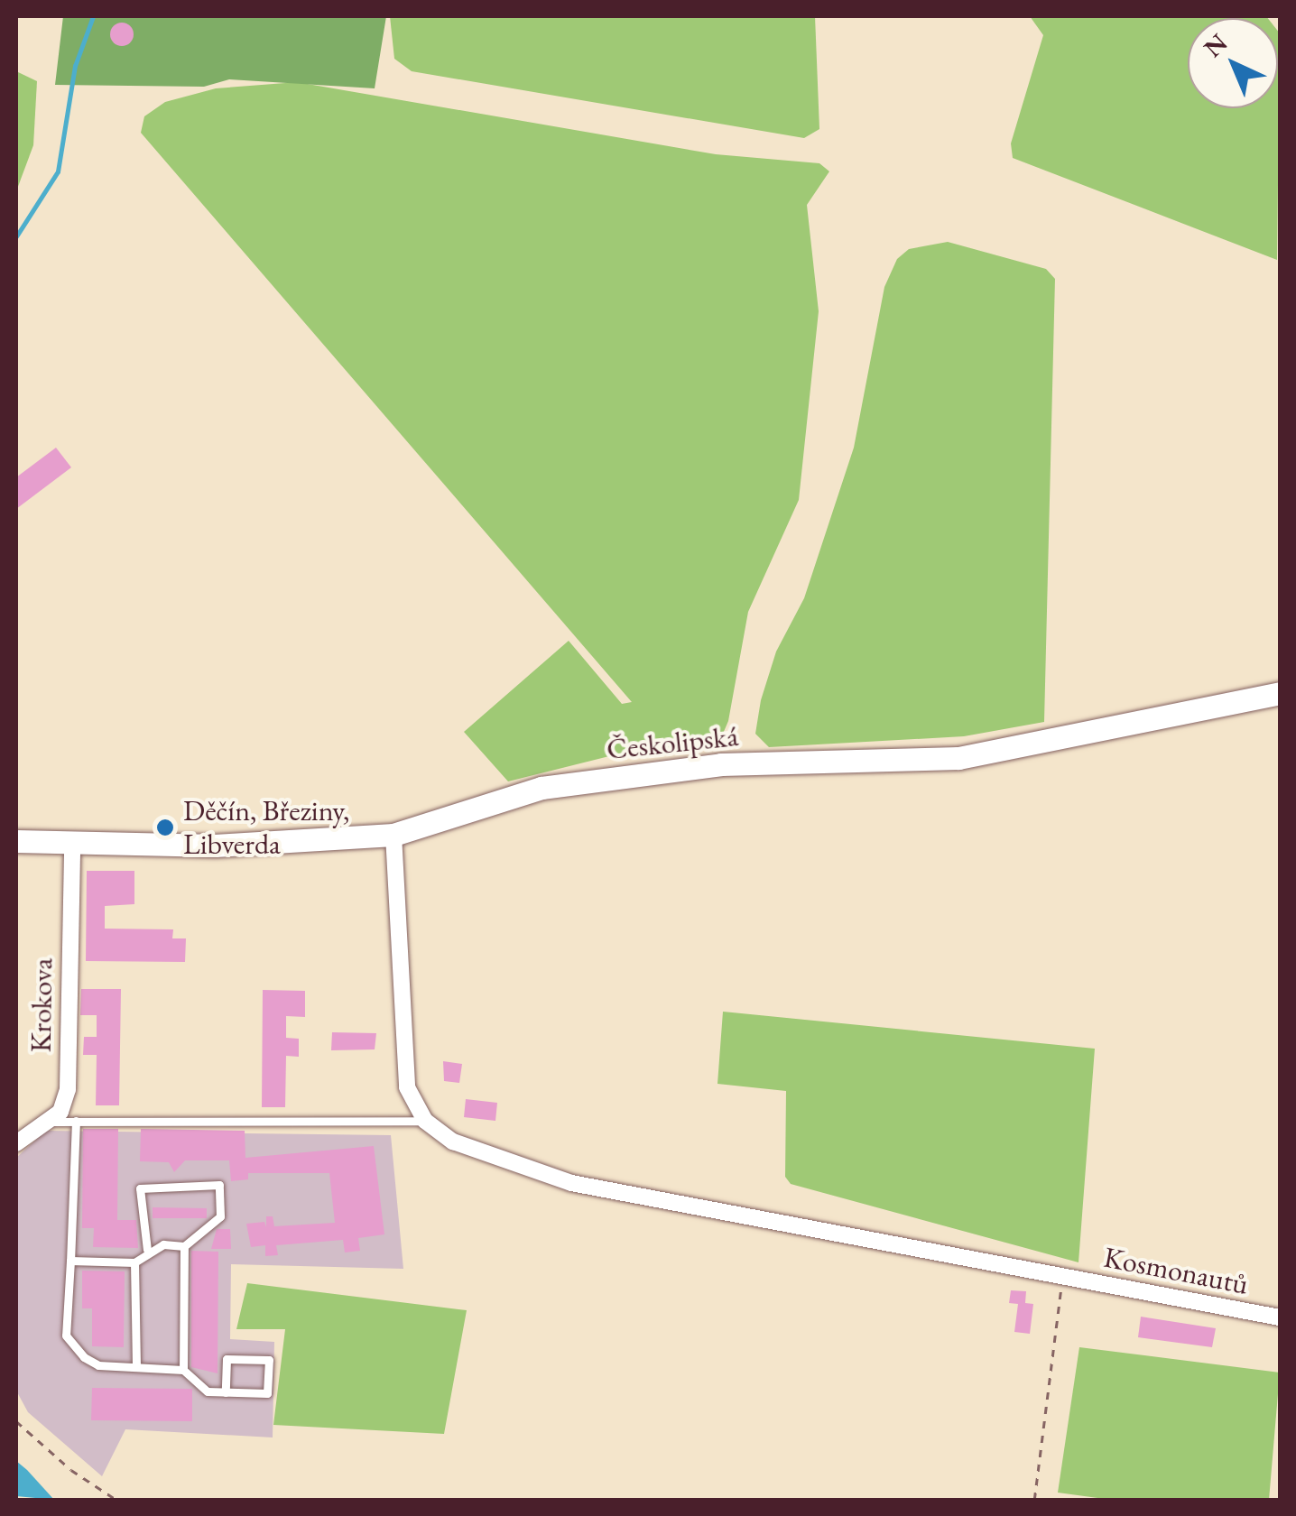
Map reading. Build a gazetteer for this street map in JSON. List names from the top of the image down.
{
  "streets": {
    "main road": ["Českolipská"],
    "street": ["Krokova", "Kosmonautů"]
  },
  "crossings": [
    ["Českolipská", "Krokova"]
  ],
  "places": ["Děčín, Březiny, Libverda"],
  "north": "top left"
}
